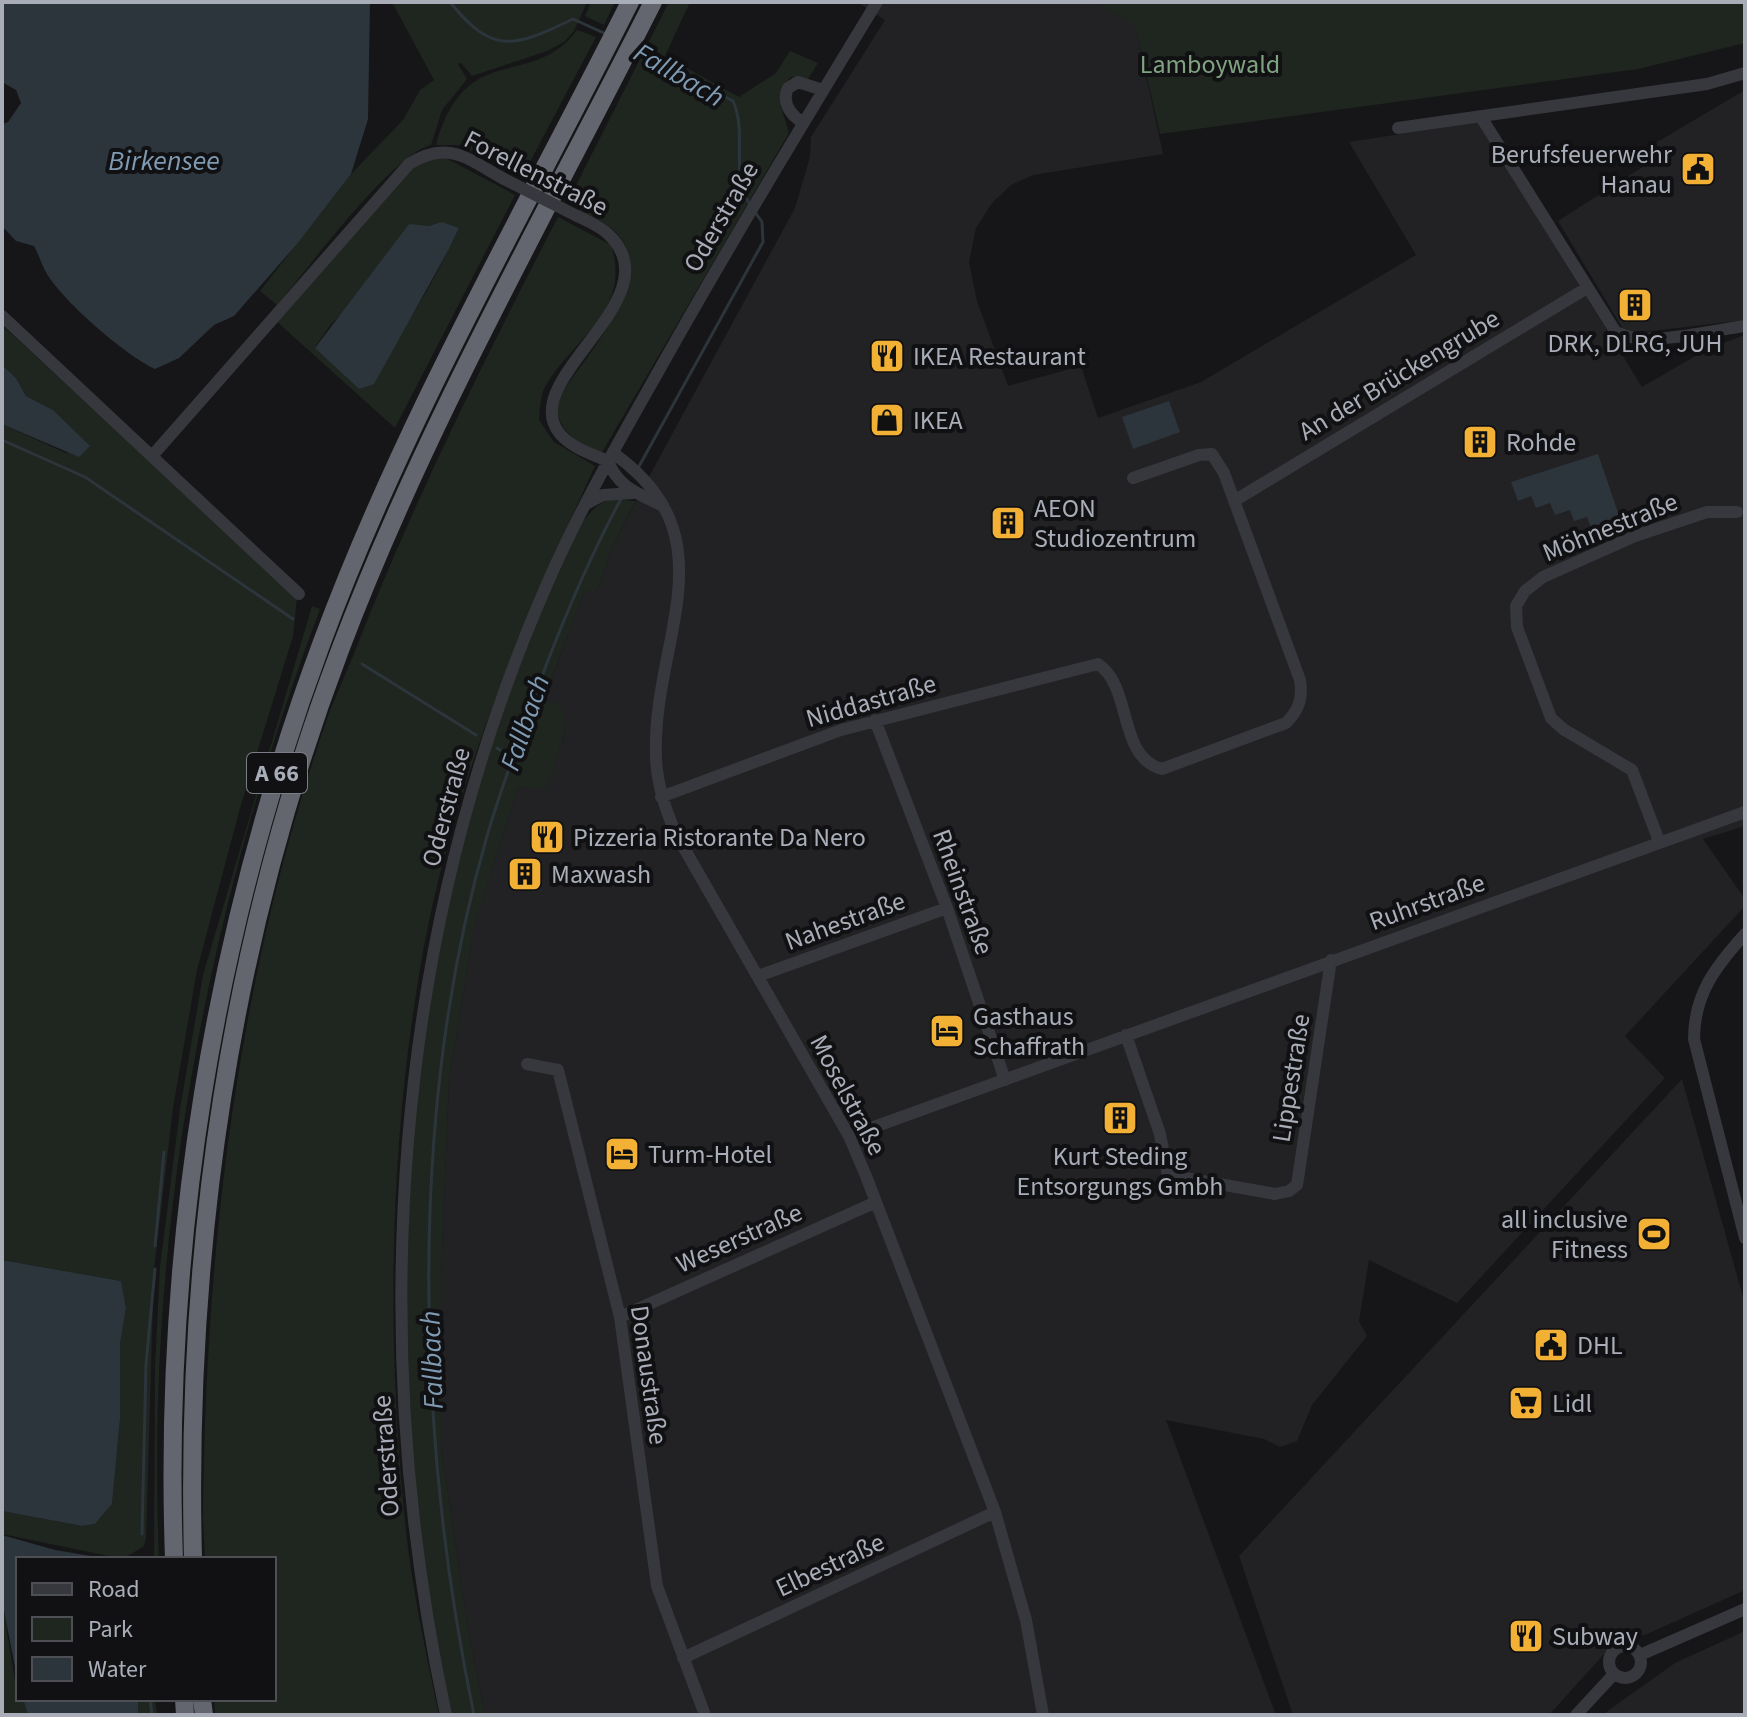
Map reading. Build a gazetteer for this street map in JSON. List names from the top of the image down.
{
  "streets": {
    "highway": ["A 66"],
    "street": [
      "Forellenstraße",
      "Oderstraße",
      "An der Brückengrube",
      "Möhnestraße",
      "Niddastraße",
      "Rheinstraße",
      "Ruhrstraße",
      "Nahestraße",
      "Lippestraße",
      "Moselstraße",
      "Weserstraße",
      "Donaustraße",
      "Elbestraße"
    ]
  },
  "crossings": [
    ["Forellenstraße", "Oderstraße"],
    ["Forellenstraße", "Moselstraße"],
    ["Oderstraße", "Moselstraße"],
    ["An der Brückengrube", "Niddastraße"],
    ["Möhnestraße", "Ruhrstraße"],
    ["Niddastraße", "Rheinstraße"],
    ["Niddastraße", "Moselstraße"],
    ["Rheinstraße", "Ruhrstraße"],
    ["Rheinstraße", "Nahestraße"],
    ["Ruhrstraße", "Lippestraße"],
    ["Ruhrstraße", "Moselstraße"],
    ["Nahestraße", "Moselstraße"],
    ["Moselstraße", "Weserstraße"],
    ["Moselstraße", "Elbestraße"],
    ["Weserstraße", "Donaustraße"],
    ["Donaustraße", "Elbestraße"]
  ],
  "water": ["Fallbach", "Birkensee"],
  "parks": ["Lamboywald"],
  "places": {
    "public building": ["Berufsfeuerwehr Hanau", "DHL"],
    "building": [
      "DRK, DLRG, JUH",
      "Rohde",
      "AEON Studiozentrum",
      "Maxwash",
      "Kurt Steding Entsorgungs Gmbh"
    ],
    "restaurant": ["IKEA Restaurant", "Pizzeria Ristorante Da Nero", "Subway"],
    "shop": ["IKEA"],
    "hotel": ["Gasthaus Schaffrath", "Turm-Hotel"],
    "sports": ["all inclusive Fitness"],
    "supermarket": ["Lidl"]
  },
  "legend": ["Road", "Park", "Water"]
}
